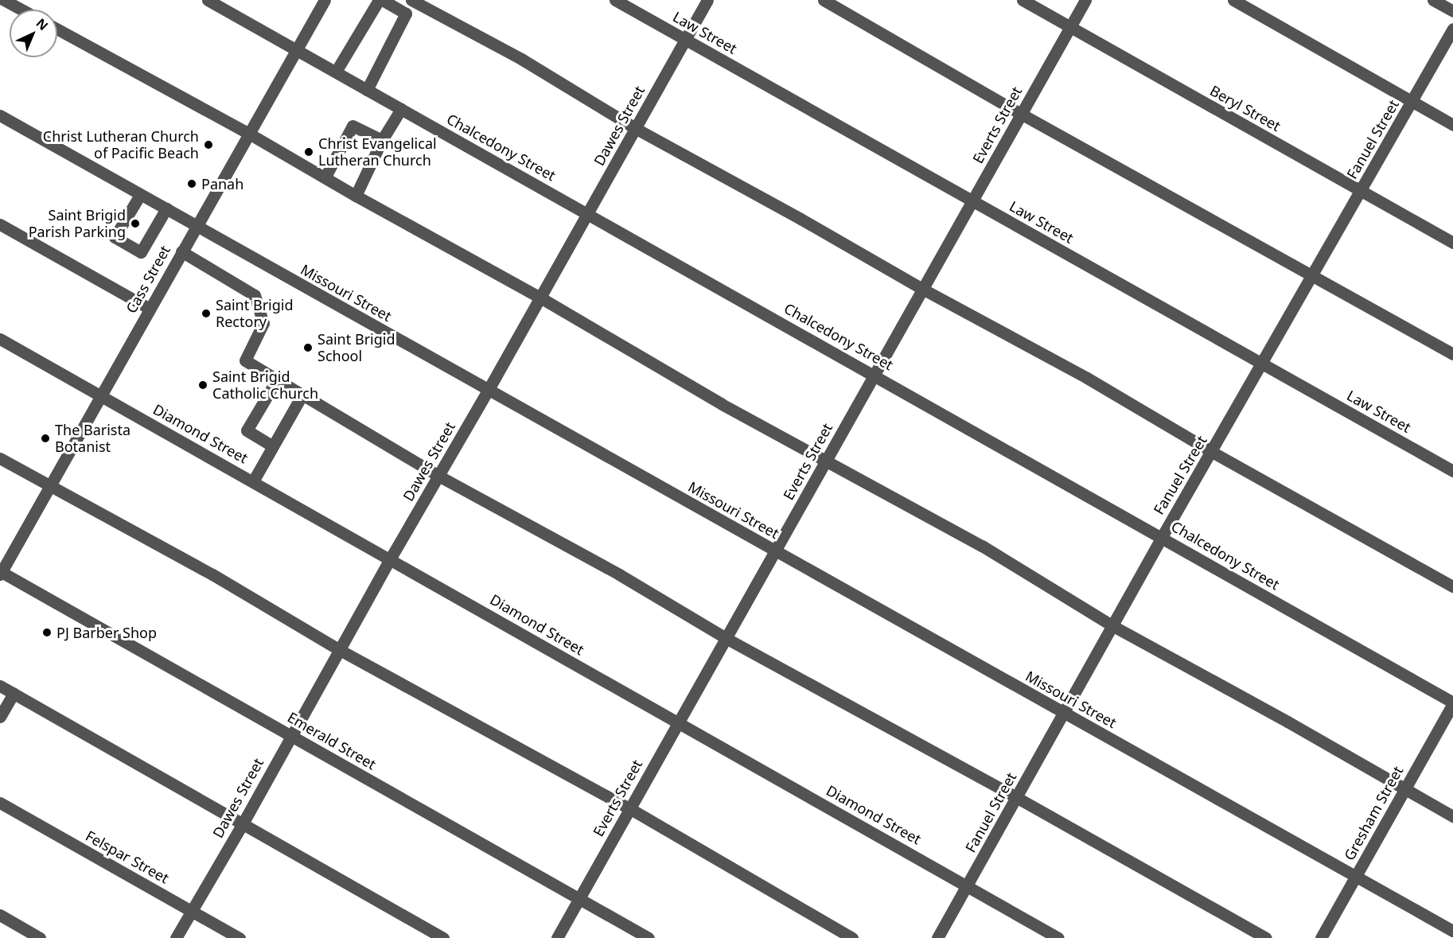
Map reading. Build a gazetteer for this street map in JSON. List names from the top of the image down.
{
  "streets": {
    "street": [
      "Law Street",
      "Beryl Street",
      "Everts Street",
      "Dawes Street",
      "Fanuel Street",
      "Chalcedony Street",
      "Cass Street",
      "Missouri Street",
      "Diamond Street",
      "Emerald Street",
      "Gresham Street",
      "Felspar Street"
    ]
  },
  "crossings": [
    ["Law Street", "Everts Street"],
    ["Law Street", "Dawes Street"],
    ["Law Street", "Fanuel Street"],
    ["Beryl Street", "Everts Street"],
    ["Beryl Street", "Fanuel Street"],
    ["Everts Street", "Chalcedony Street"],
    ["Everts Street", "Missouri Street"],
    ["Everts Street", "Diamond Street"],
    ["Everts Street", "Emerald Street"],
    ["Dawes Street", "Chalcedony Street"],
    ["Dawes Street", "Missouri Street"],
    ["Dawes Street", "Diamond Street"],
    ["Dawes Street", "Emerald Street"],
    ["Dawes Street", "Felspar Street"],
    ["Fanuel Street", "Chalcedony Street"],
    ["Fanuel Street", "Missouri Street"],
    ["Fanuel Street", "Diamond Street"],
    ["Chalcedony Street", "Cass Street"],
    ["Chalcedony Street", "Gresham Street"],
    ["Cass Street", "Missouri Street"],
    ["Cass Street", "Diamond Street"],
    ["Cass Street", "Emerald Street"],
    ["Missouri Street", "Gresham Street"]
  ],
  "places": [
    "Christ Lutheran Church of Pacific Beach",
    "Christ Evangelical Lutheran Church",
    "Panah",
    "Saint Brigid Parish Parking",
    "Saint Brigid Rectory",
    "Saint Brigid School",
    "Saint Brigid Catholic Church",
    "The Barista Botanist",
    "PJ Barber Shop"
  ],
  "north": "top right"
}
